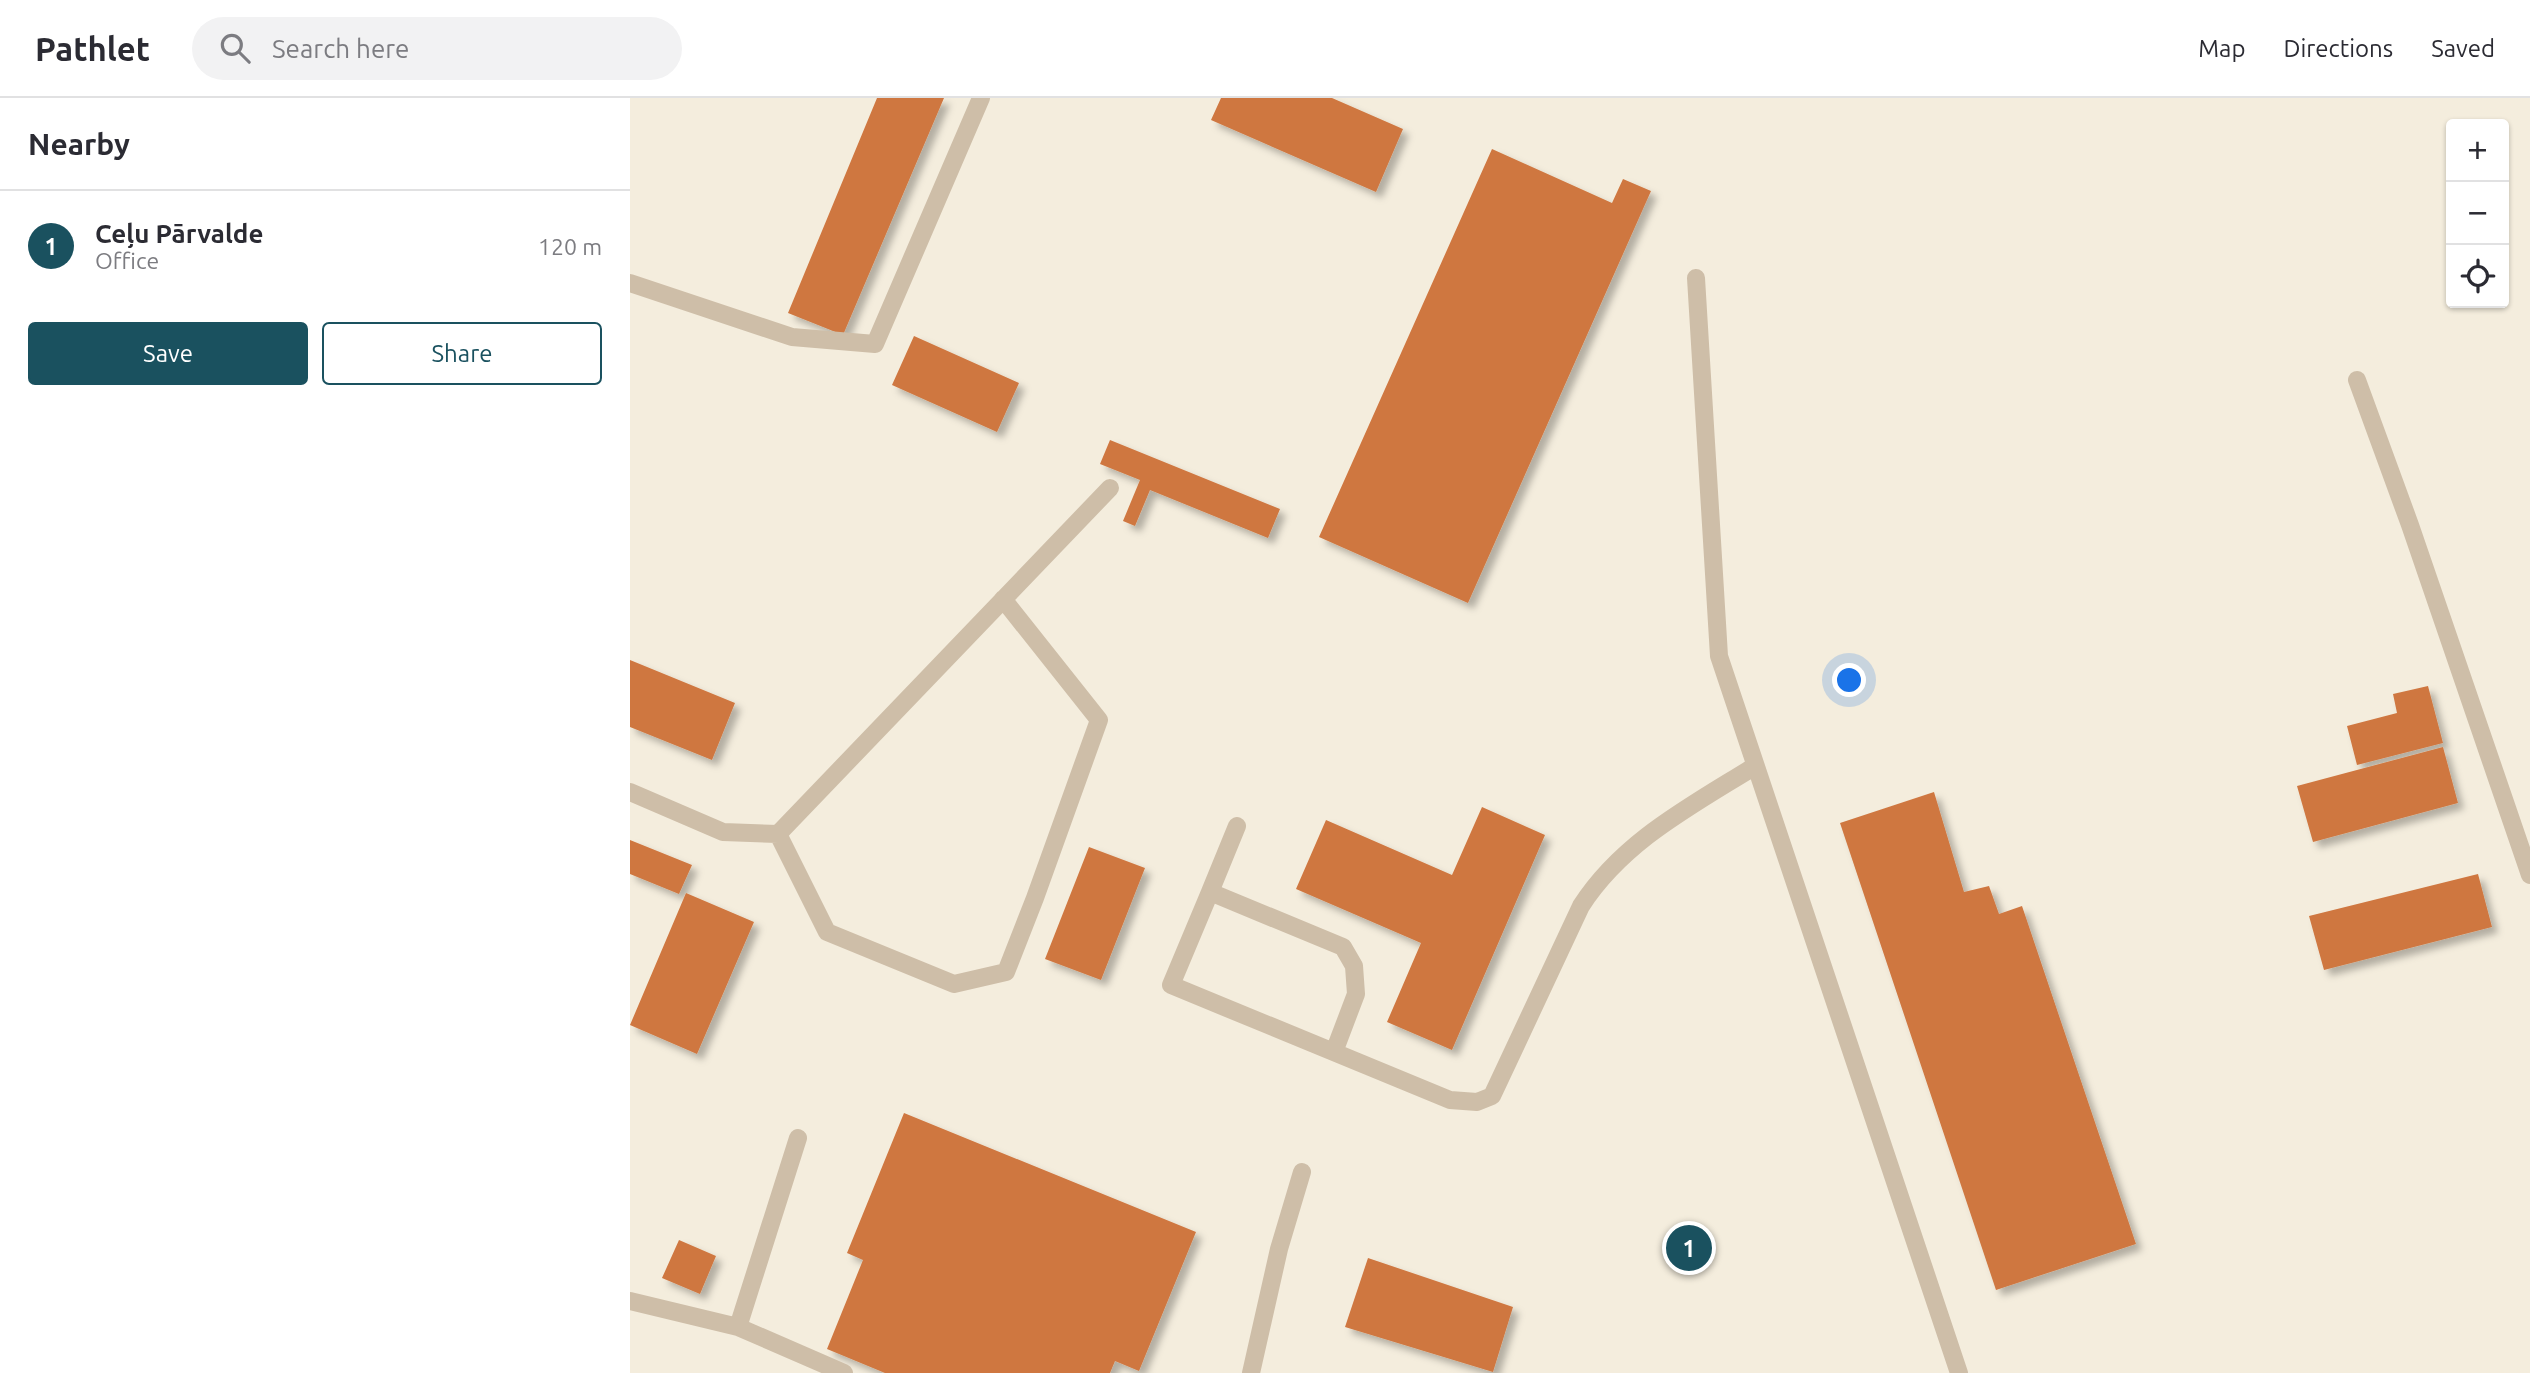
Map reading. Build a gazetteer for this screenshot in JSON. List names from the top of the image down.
{
  "page": {
    "header": "Pathlet",
    "search": "Search here",
    "nav": ["Map", "Directions", "Saved"],
    "heading": "Nearby",
    "map_buttons": ["+", "−"],
    "list": [
      {
        "mark": "1",
        "name": "Ceļu Pārvalde",
        "note": "Office",
        "value": "120 m"
      }
    ],
    "buttons": ["Save", "Share"],
    "pins": "1"
  }
}
